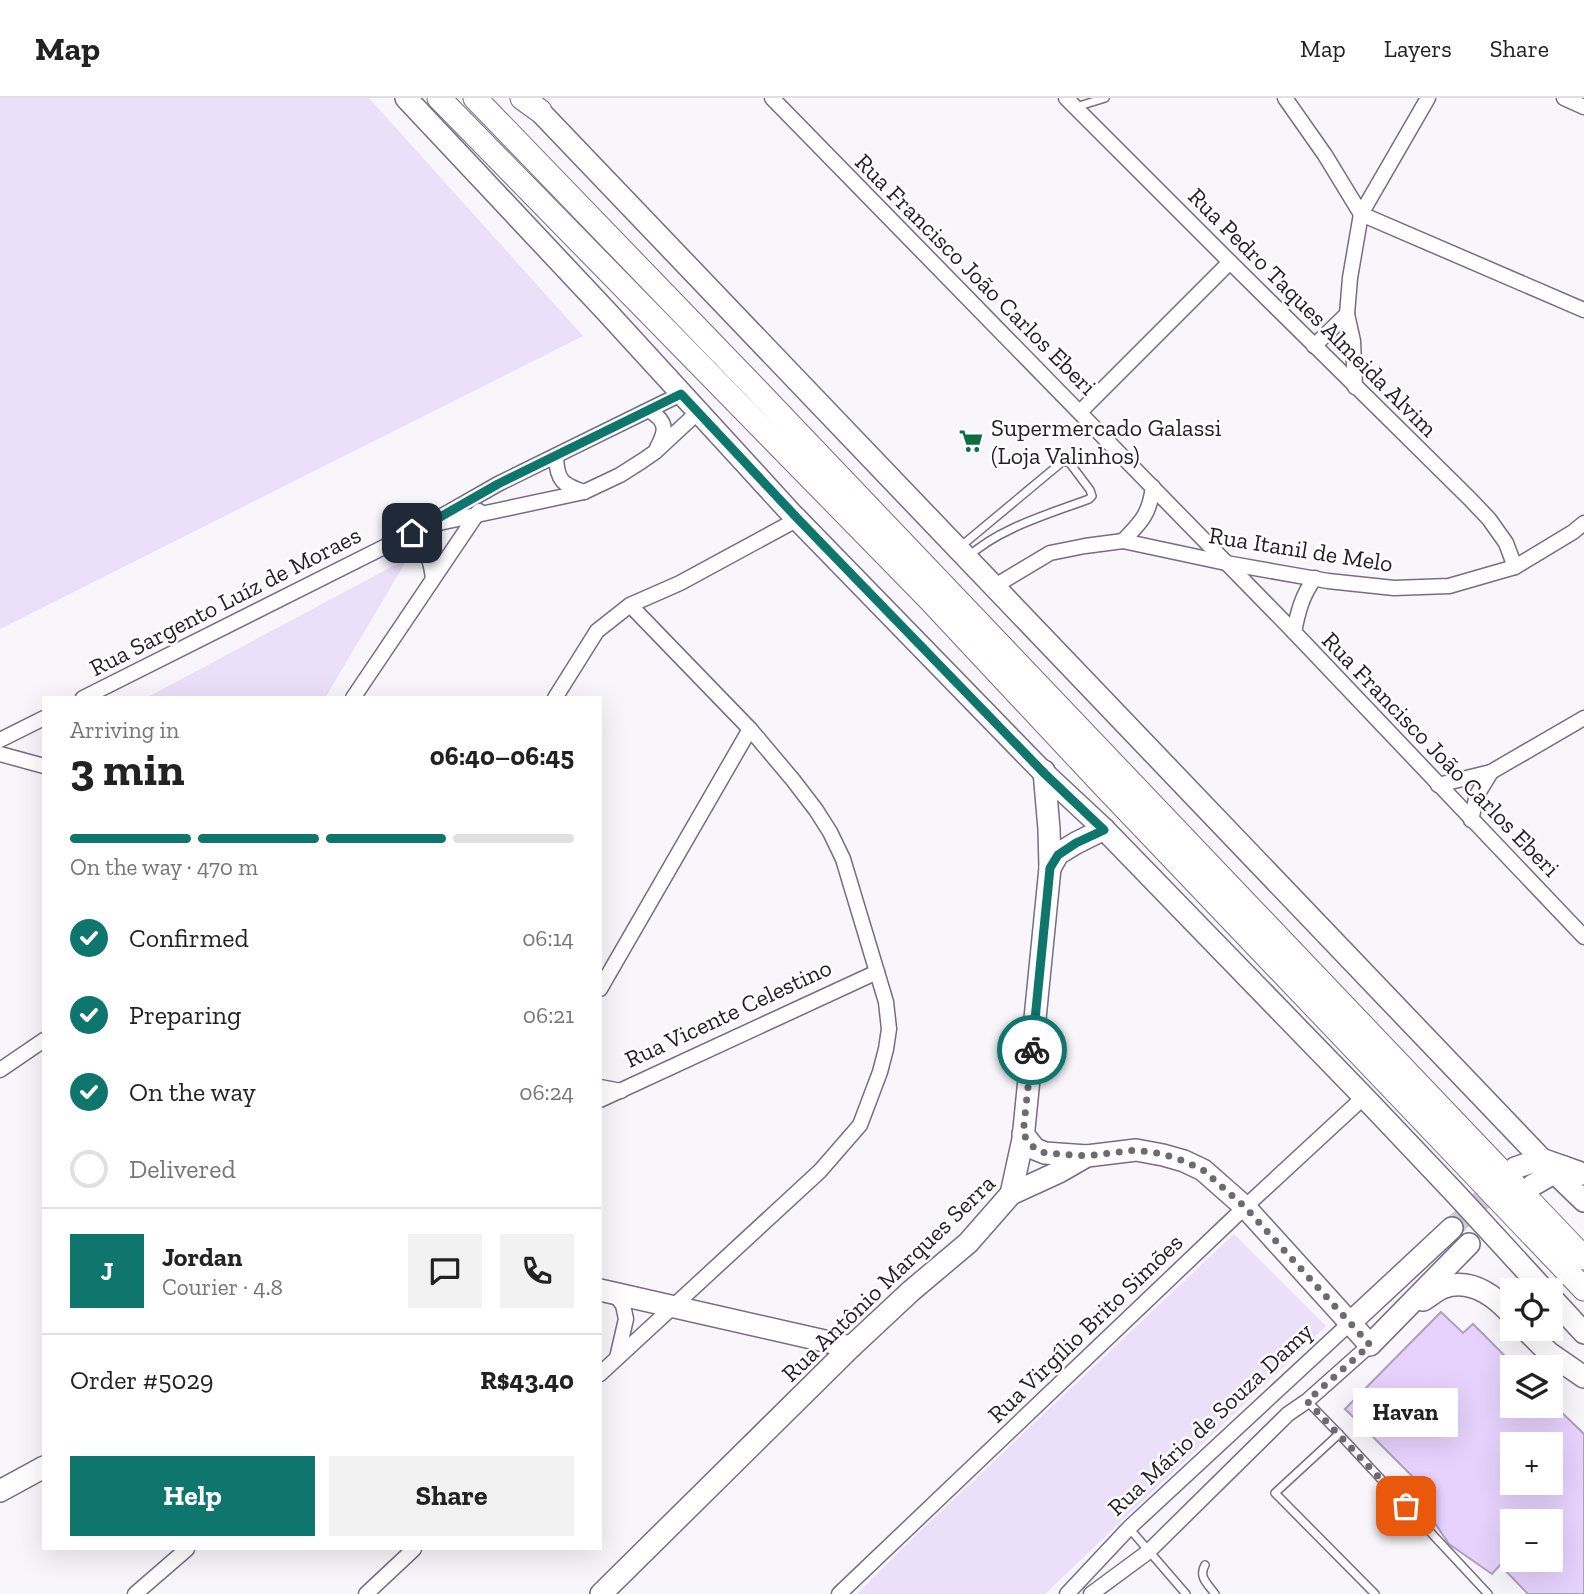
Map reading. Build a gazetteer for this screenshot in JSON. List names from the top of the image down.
{
  "streets": {
    "main road": ["Rua Antônio Marques Serra", "Rua Mário de Souza Damy"],
    "street": [
      "Rua Francisco João Carlos Eberi",
      "Rua Pedro Taques Almeida Alvim",
      "Rua Itanil de Melo",
      "Rua Sargento Luíz de Moraes",
      "Rua Vicente Celestino",
      "Rua Virgílio Brito Simões"
    ]
  },
  "crossings": [
    ["Rua Francisco João Carlos Eberi", "Rua Itanil de Melo"],
    ["Rua Pedro Taques Almeida Alvim", "Rua Itanil de Melo"],
    ["Rua Antônio Marques Serra", "Rua Virgílio Brito Simões"],
    ["Rua Antônio Marques Serra", "Rua Mário de Souza Damy"]
  ],
  "places": {
    "supermarket": ["Supermercado Galassi (Loja Valinhos)"],
    "other": ["Havan"]
  },
  "page": {
    "header": "Map",
    "nav": ["Map", "Layers", "Share"],
    "heading": ["3 min", "Arriving in", "06:40–06:45"],
    "panel": [
      "Jordan",
      "Courier · 4.8",
      "Order #5029",
      "R$43.40"
    ],
    "bar": "On the way · 470 m",
    "list": [
      ["Confirmed", "06:14"],
      ["Preparing", "06:21"],
      ["On the way", "06:24"],
      "Delivered"
    ],
    "round": "J",
    "map_buttons": ["+", "−"],
    "bubble": "Havan",
    "buttons": ["Help", "Share"]
  }
}
